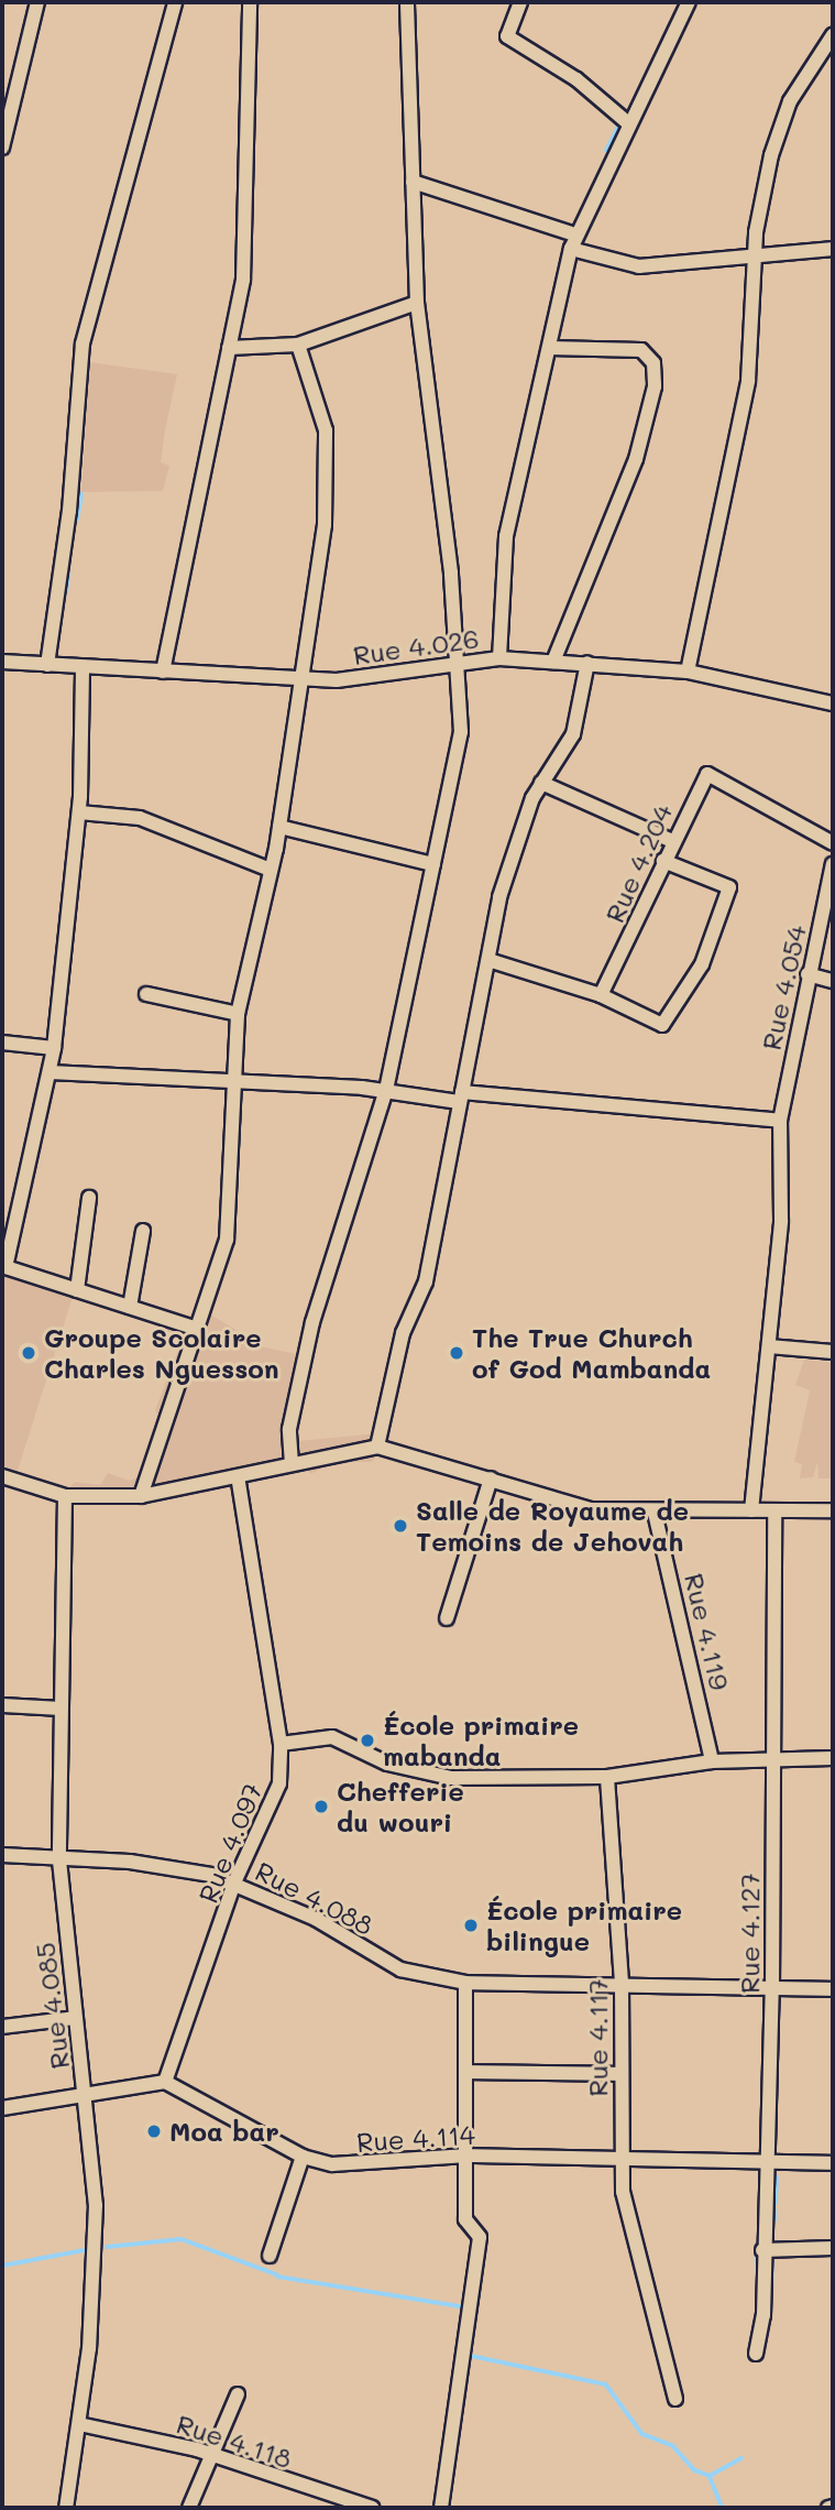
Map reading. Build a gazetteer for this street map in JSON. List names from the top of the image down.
{
  "streets": {
    "street": [
      "Rue 4.026",
      "Rue 4.204",
      "Rue 4.054",
      "Rue 4.119",
      "Rue 4.097",
      "Rue 4.088",
      "Rue 4.127",
      "Rue 4.085",
      "Rue 4.117",
      "Rue 4.114",
      "Rue 4.118"
    ]
  },
  "crossings": [
    ["Rue 4.097", "Rue 4.088"],
    ["Rue 4.097", "Rue 4.114"],
    ["Rue 4.088", "Rue 4.127"],
    ["Rue 4.088", "Rue 4.085"],
    ["Rue 4.088", "Rue 4.117"],
    ["Rue 4.127", "Rue 4.114"],
    ["Rue 4.085", "Rue 4.118"],
    ["Rue 4.117", "Rue 4.114"]
  ],
  "places": [
    "Groupe Scolaire Charles Nguesson",
    "The True Church of God Mambanda",
    "Salle de Royaume de Temoins de Jehovah",
    "École primaire mabanda",
    "Chefferie du wouri",
    "École primaire bilingue",
    "Moa bar"
  ]
}
